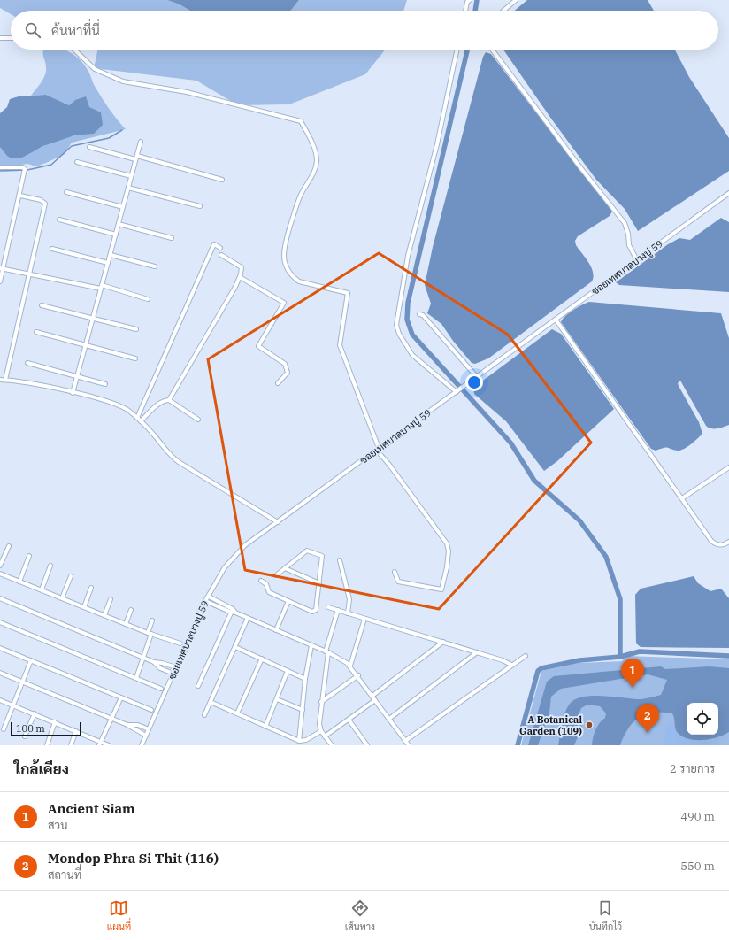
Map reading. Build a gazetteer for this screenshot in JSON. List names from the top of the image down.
{
  "streets": {
    "street": ["ซอยเทศบาลบางปู 59"]
  },
  "places": ["A Botanical Garden (109)"],
  "scale_bar": "100 m",
  "page": {
    "search": "ค้นหาที่นี่",
    "pins": ["1", "2"],
    "scale": "100 m",
    "heading": ["ใกล้เคียง", "2 รายการ"],
    "list": [
      {
        "mark": "1",
        "name": "Ancient Siam",
        "note": "สวน",
        "value": "490 m"
      },
      {
        "mark": "2",
        "name": "Mondop Phra Si Thit (116)",
        "note": "สถานที่",
        "value": "550 m"
      }
    ],
    "nav": ["แผนที่", "เส้นทาง", "บันทึกไว้"]
  }
}
